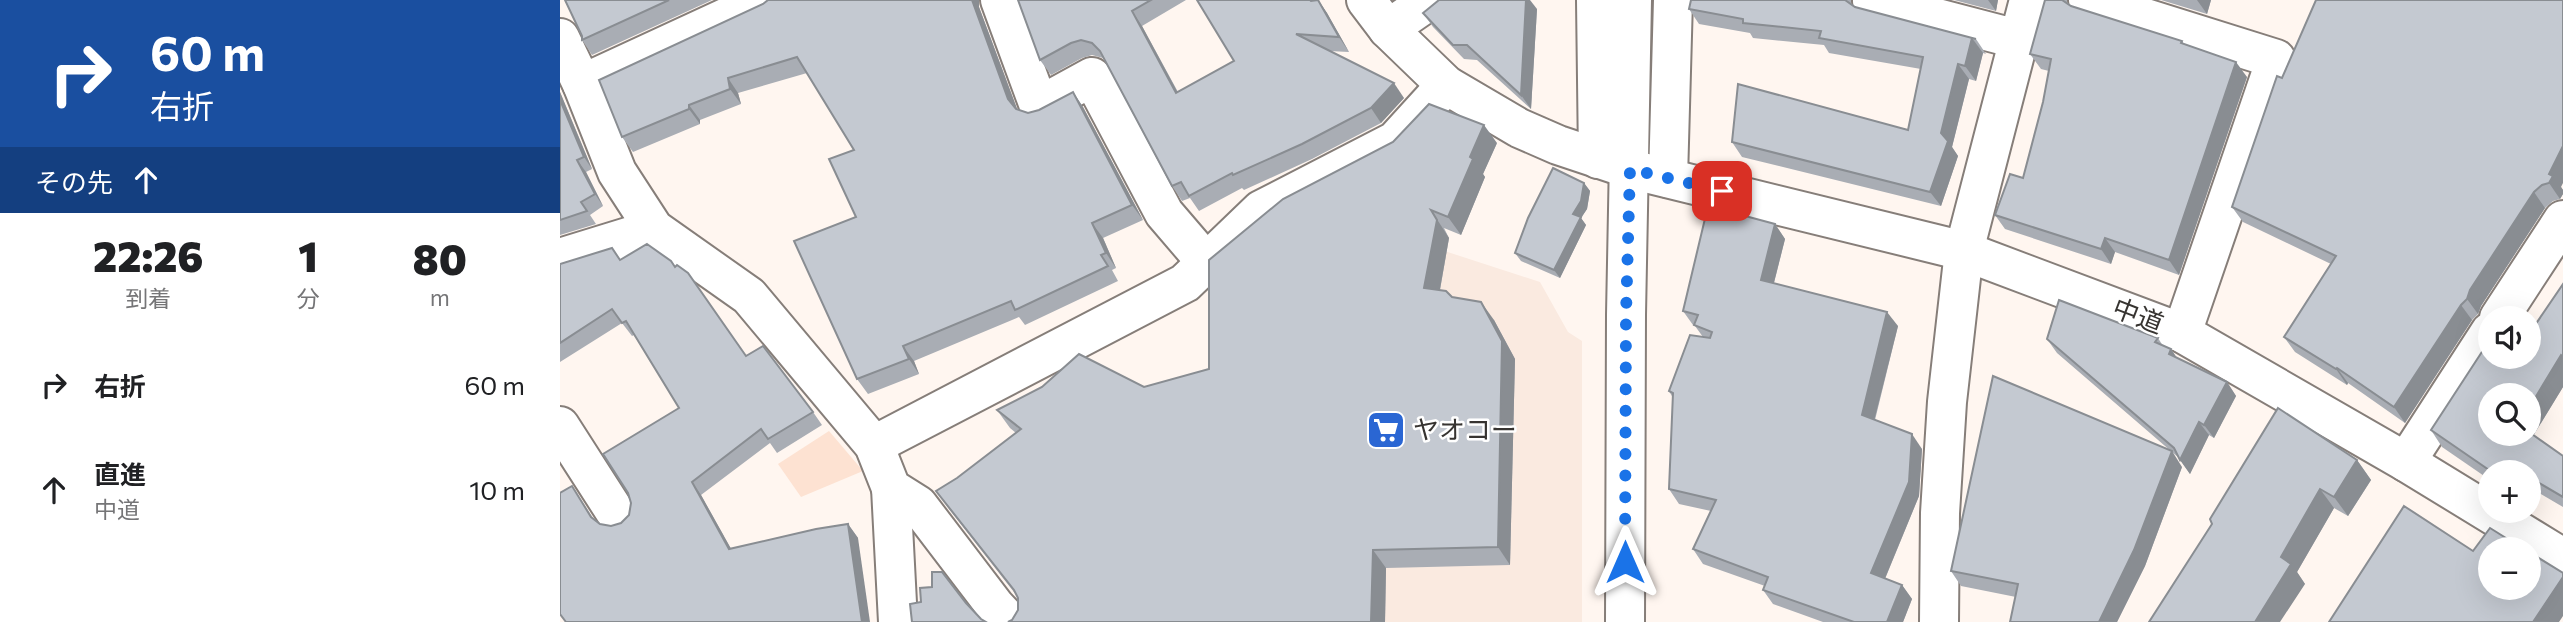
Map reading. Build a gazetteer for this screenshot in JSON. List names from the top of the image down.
{
  "streets": {
    "street": ["中道"]
  },
  "places": {
    "supermarket": ["ヤオコー"]
  },
  "page": {
    "turn": ["60 m", "右折"],
    "then": "その先",
    "eta": [
      "22:26",
      "到着",
      "1",
      "分",
      "80",
      "m"
    ],
    "map_buttons": ["+", "−"],
    "list": [
      {
        "name": "右折",
        "value": "60 m"
      },
      {
        "name": "直進",
        "note": "中道",
        "value": "10 m"
      }
    ]
  }
}
